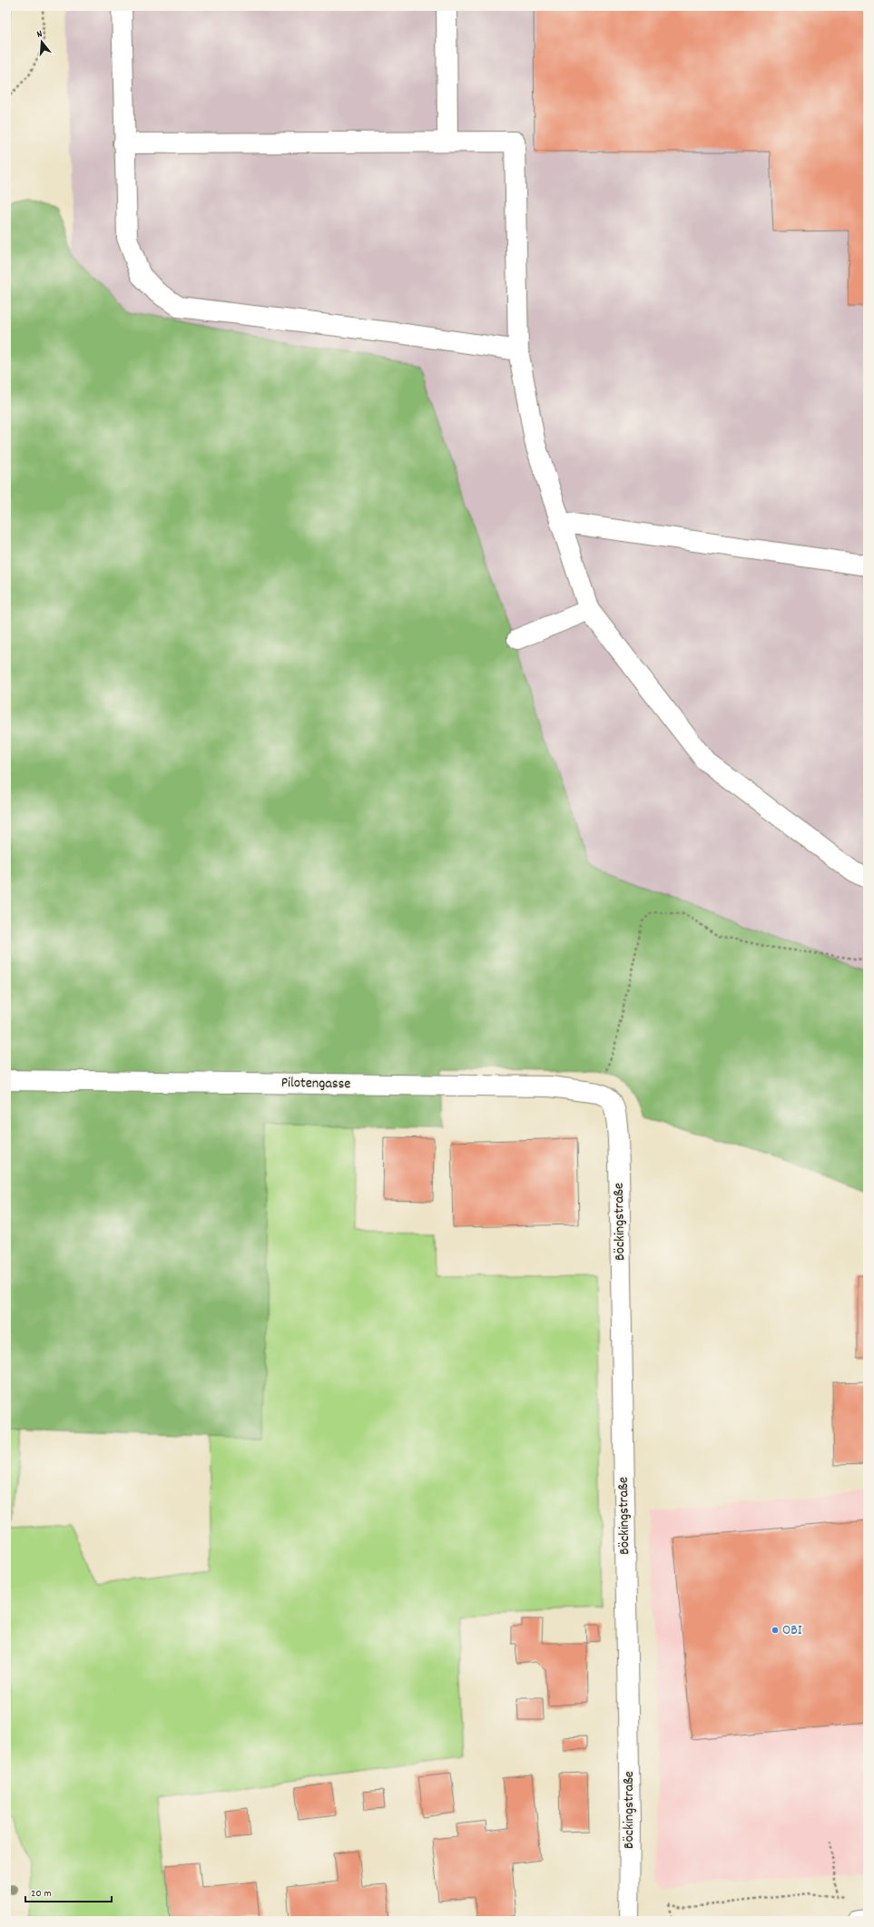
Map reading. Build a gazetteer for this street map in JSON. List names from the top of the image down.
{
  "streets": {
    "street": ["Pilotengasse", "Böckingstraße"]
  },
  "crossings": [
    ["Pilotengasse", "Böckingstraße"]
  ],
  "places": ["OBI"],
  "scale_bar": "20 m",
  "north": "top"
}
